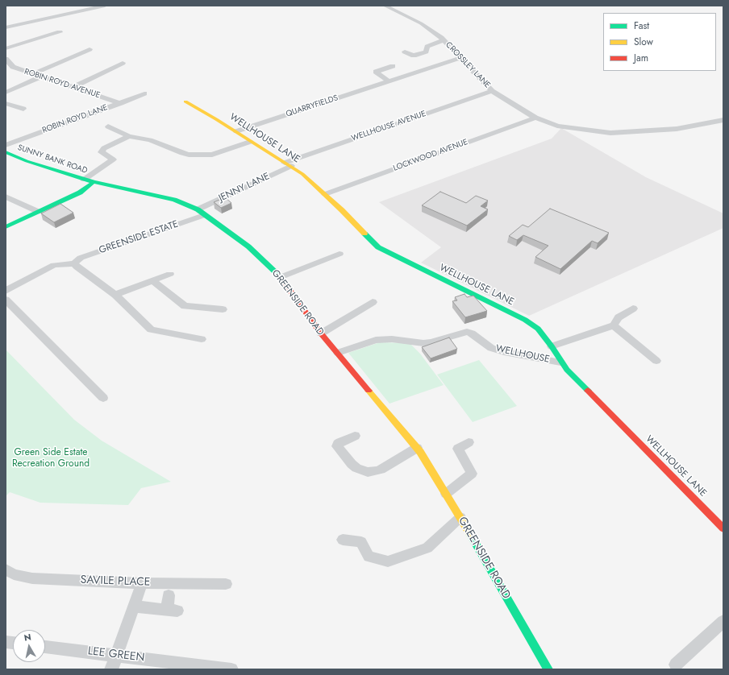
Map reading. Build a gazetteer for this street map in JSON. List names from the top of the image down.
{
  "streets": {
    "street": [
      "CROSSLEY LANE",
      "ROBIN ROYD AVENUE",
      "QUARRYFIELDS",
      "ROBIN ROYD LANE",
      "WELLHOUSE AVENUE",
      "WELLHOUSE LANE",
      "LOCKWOOD AVENUE",
      "SUNNY BANK ROAD",
      "JENNY LANE",
      "GREENSIDE ESTATE",
      "GREENSIDE ROAD",
      "WELLHOUSE",
      "SAVILE PLACE",
      "LEE GREEN"
    ]
  },
  "crossings": [
    ["CROSSLEY LANE", "QUARRYFIELDS"],
    ["CROSSLEY LANE", "WELLHOUSE AVENUE"],
    ["CROSSLEY LANE", "LOCKWOOD AVENUE"],
    ["ROBIN ROYD AVENUE", "ROBIN ROYD LANE"],
    ["QUARRYFIELDS", "WELLHOUSE LANE"],
    ["WELLHOUSE AVENUE", "WELLHOUSE LANE"],
    ["WELLHOUSE AVENUE", "JENNY LANE"],
    ["WELLHOUSE LANE", "LOCKWOOD AVENUE"],
    ["WELLHOUSE LANE", "JENNY LANE"],
    ["WELLHOUSE LANE", "WELLHOUSE"],
    ["SUNNY BANK ROAD", "GREENSIDE ROAD"],
    ["JENNY LANE", "GREENSIDE ROAD"],
    ["GREENSIDE ESTATE", "GREENSIDE ROAD"],
    ["GREENSIDE ROAD", "WELLHOUSE"]
  ],
  "parks": ["Green Side Estate Recreation Ground"],
  "legend": ["Fast", "Slow", "Jam"],
  "north": "top"
}
